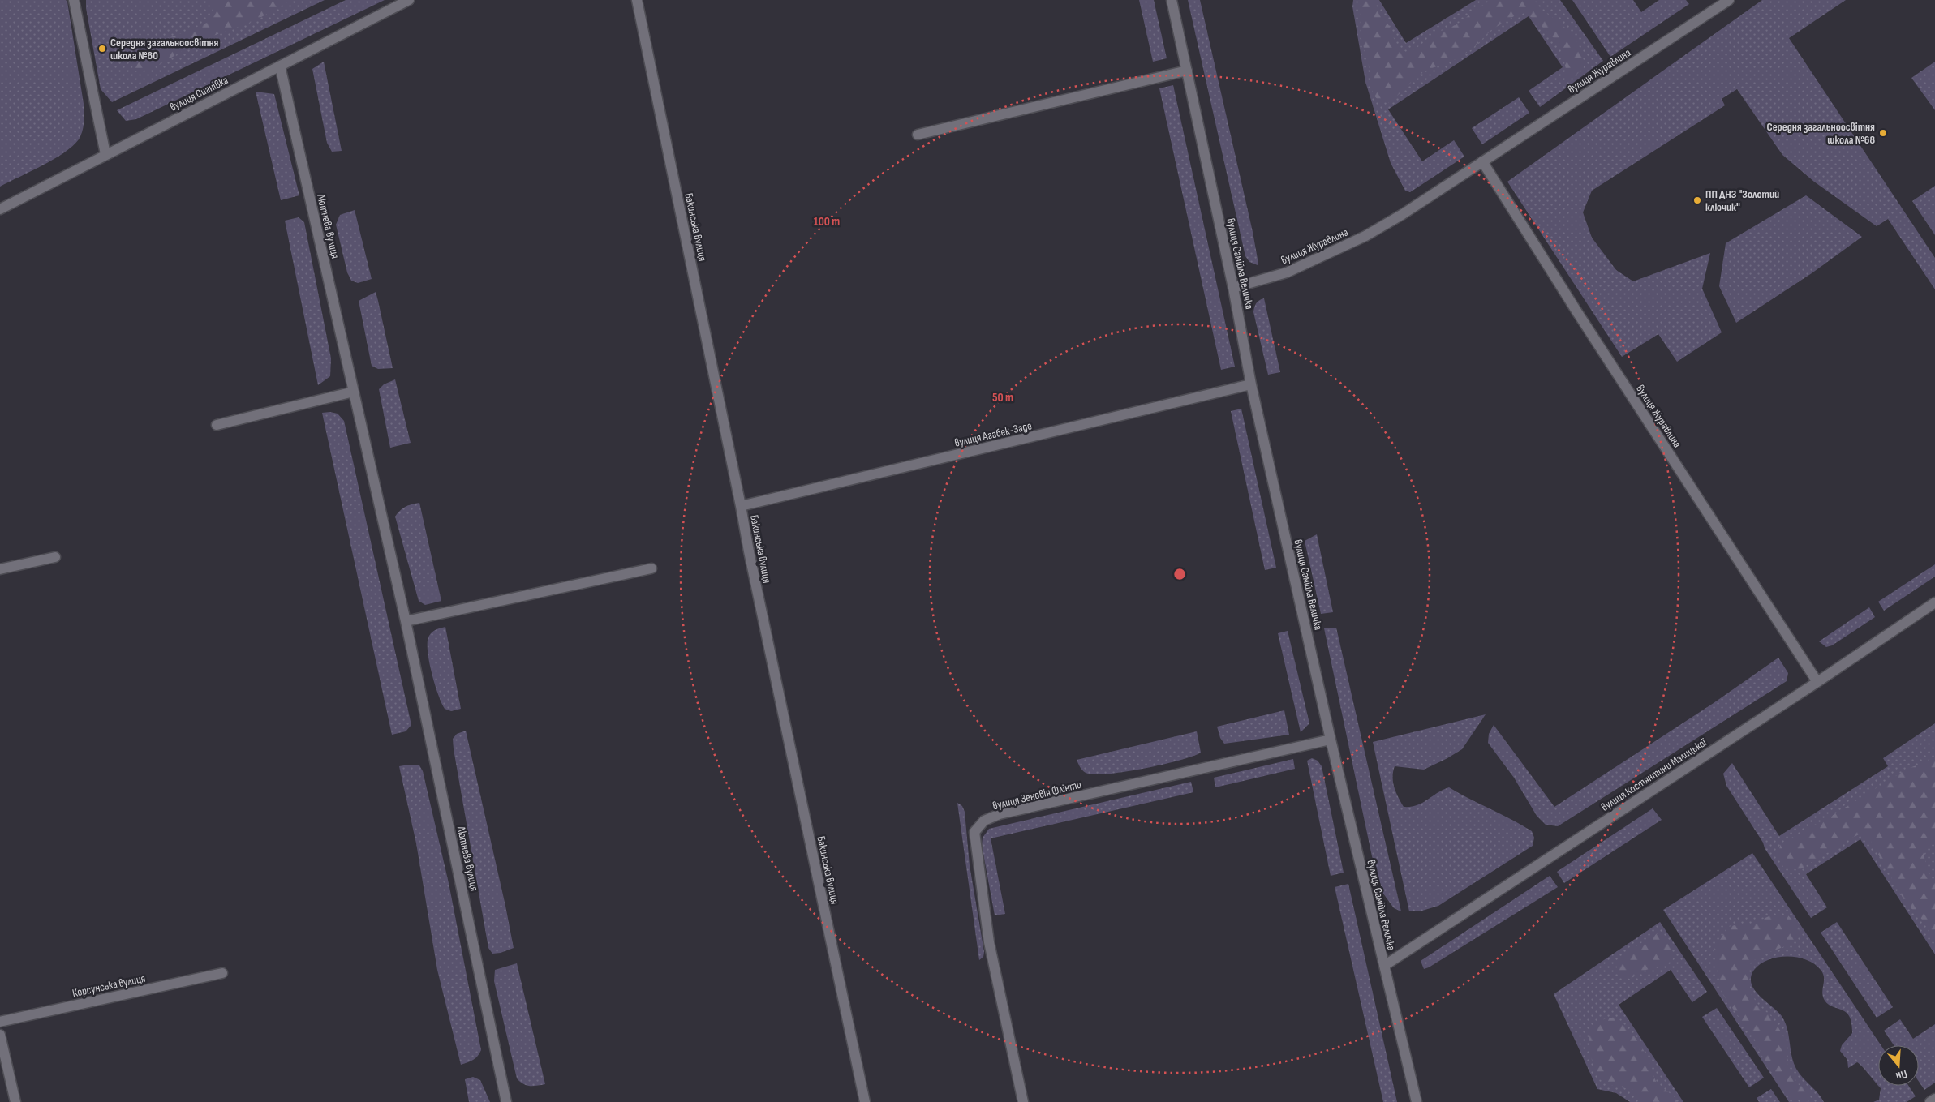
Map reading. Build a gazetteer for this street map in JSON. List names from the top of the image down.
{
  "streets": {
    "street": [
      "вулиця Журавлина",
      "вулиця Сигнівка",
      "Лютнева вулиця",
      "Бакинська вулиця",
      "вулиця Самійла Величка",
      "вулиця Агабек-Заде",
      "вулиця Костянтини Малицької",
      "вулиця Зеновія Флінти",
      "Корсунська вулиця"
    ]
  },
  "crossings": [
    ["вулиця Журавлина", "вулиця Самійла Величка"],
    ["вулиця Журавлина", "вулиця Костянтини Малицької"],
    ["вулиця Сигнівка", "Лютнева вулиця"],
    ["Бакинська вулиця", "вулиця Агабек-Заде"],
    ["вулиця Самійла Величка", "вулиця Агабек-Заде"],
    ["вулиця Самійла Величка", "вулиця Костянтини Малицької"],
    ["вулиця Самійла Величка", "вулиця Зеновія Флінти"]
  ],
  "places": ["Середня загальноосвітня школа №60", "Середня загальноосвітня школа №68", "ПП ДНЗ \"Золотий ключик\""],
  "north": "bottom",
  "rings": ["100 m", "50 m"]
}
